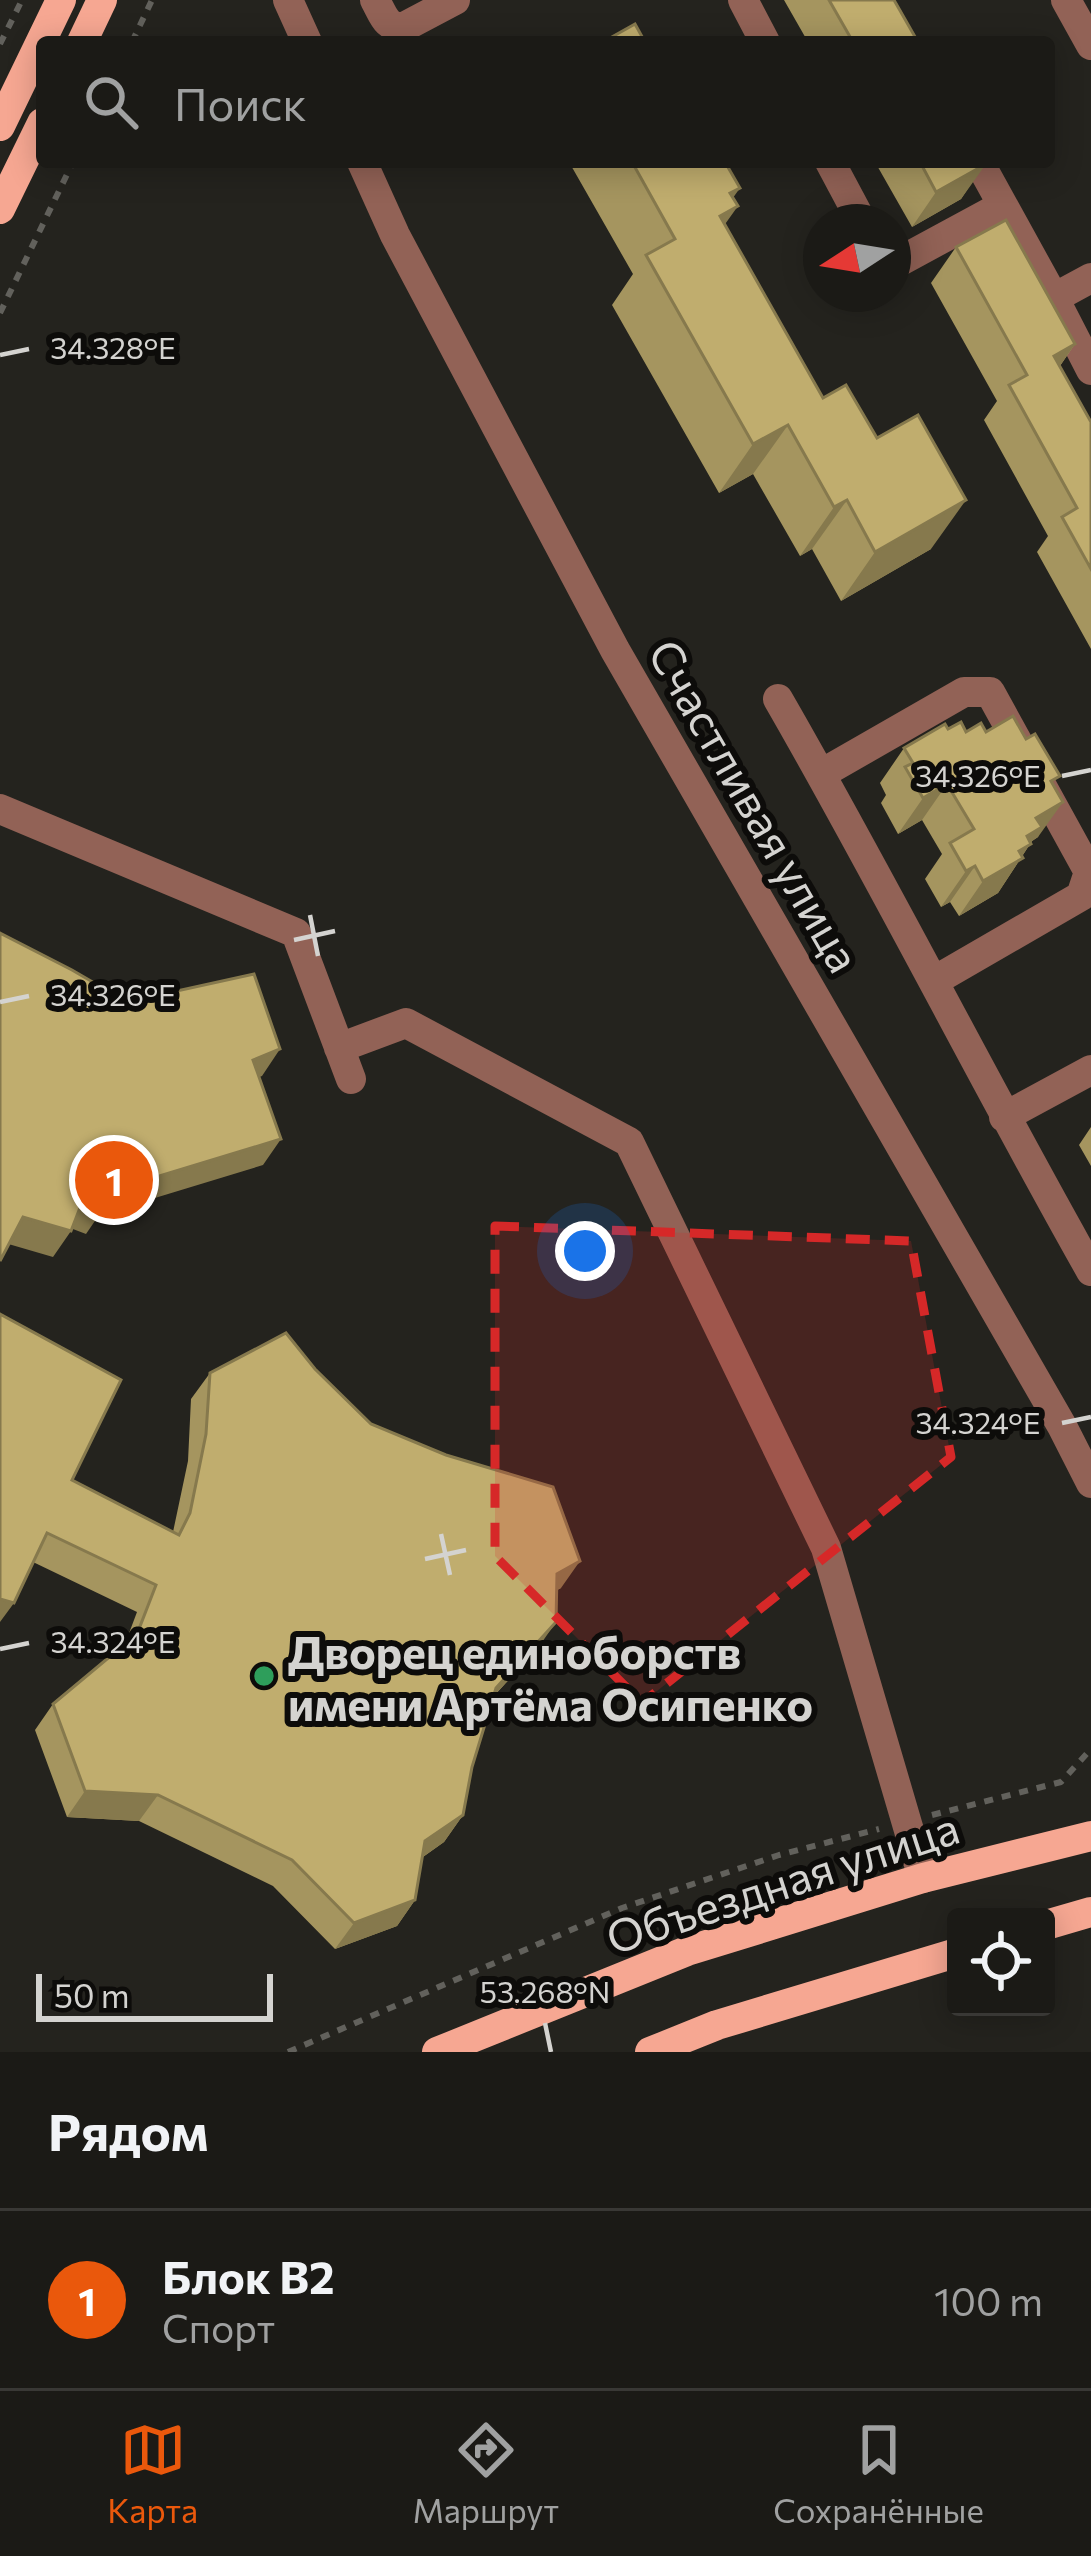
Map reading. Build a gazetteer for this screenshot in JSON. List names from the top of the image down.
{
  "streets": {
    "main road": ["Объездная улица"],
    "street": ["Счастливая улица"]
  },
  "places": ["Дворец единоборств имени Артёма Осипенко"],
  "scale_bar": "50 m",
  "north": "left",
  "page": {
    "search": "Поиск",
    "pins": "1",
    "scale": "50 m",
    "heading": "Рядом",
    "list": [
      {
        "mark": "1",
        "name": "Блок В2",
        "note": "Спорт",
        "value": "100 m"
      }
    ],
    "nav": ["Карта", "Маршрут", "Сохранённые"]
  },
  "coordinates": [
    "34.328°E",
    "34.326°E",
    "34.324°E",
    "53.268°N"
  ]
}
